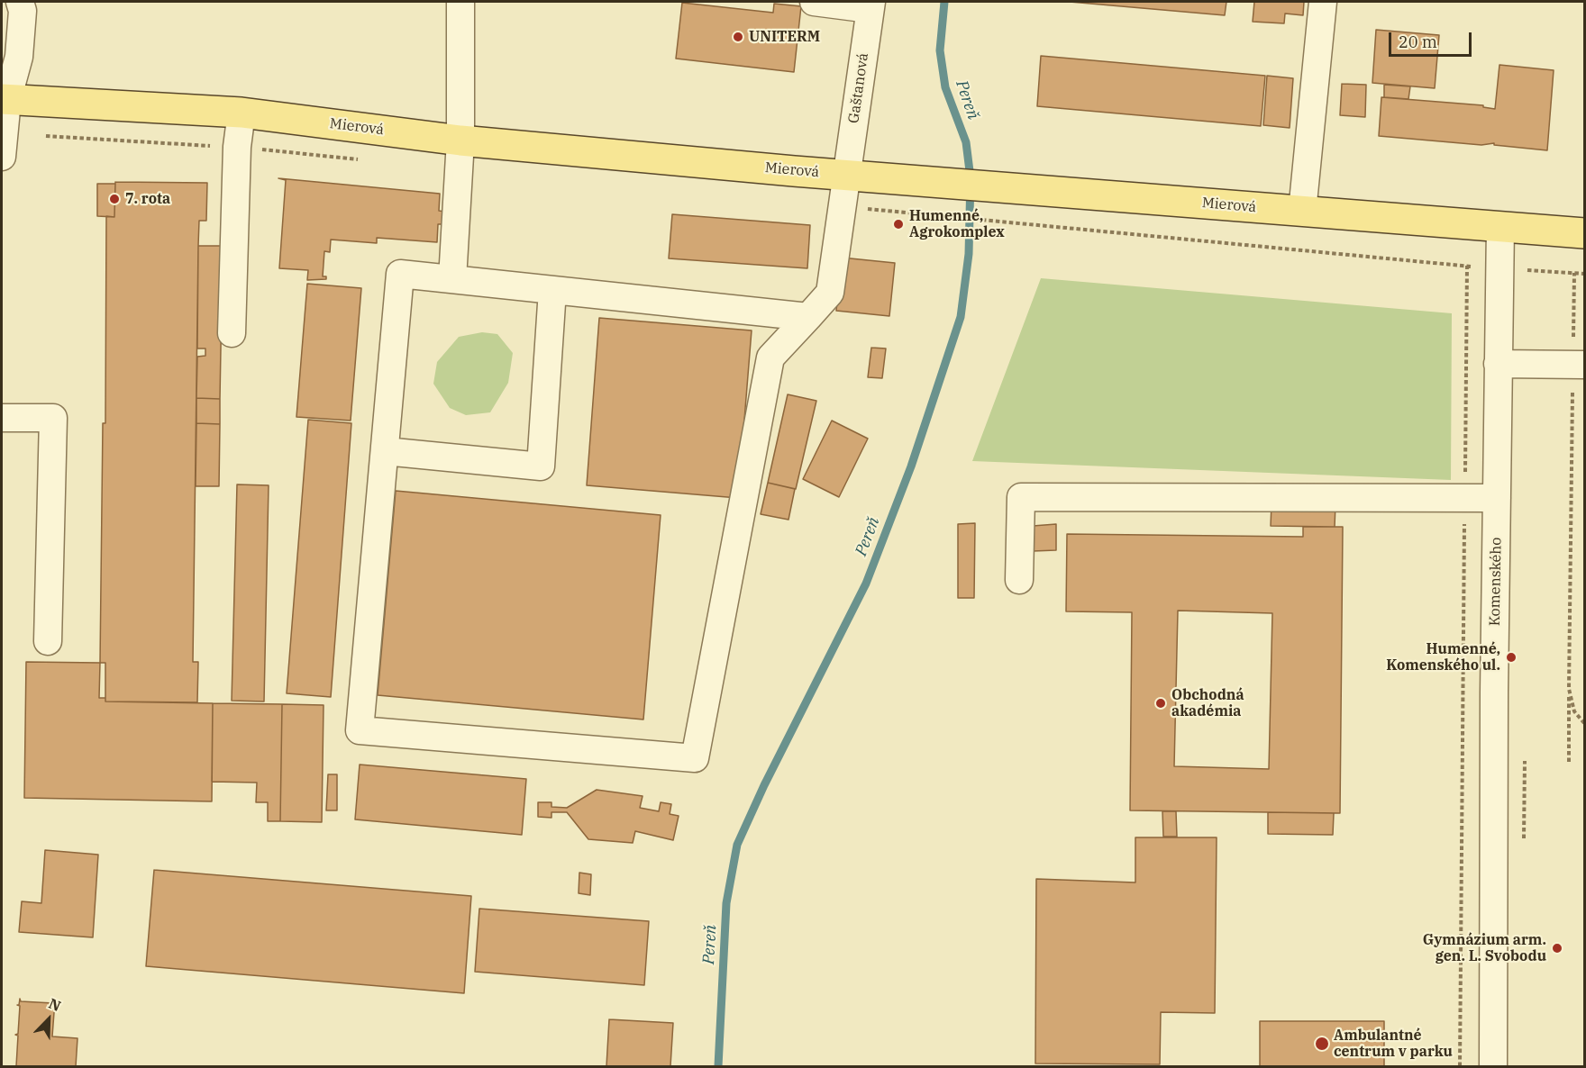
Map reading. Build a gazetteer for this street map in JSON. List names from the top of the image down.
{
  "streets": {
    "main road": ["Mierová"],
    "street": ["Gaštanová", "Komenského"]
  },
  "crossings": [
    ["Gaštanová", "Mierová"],
    ["Mierová", "Komenského"]
  ],
  "water": ["Pereň"],
  "places": [
    "UNITERM",
    "7. rota",
    "Humenné, Agrokomplex",
    "Humenné, Komenského ul.",
    "Obchodná akadémia",
    "Gymnázium arm. gen. L. Svobodu",
    "Ambulantné centrum v parku"
  ],
  "scale_bar": "20 m",
  "north": "top right"
}
